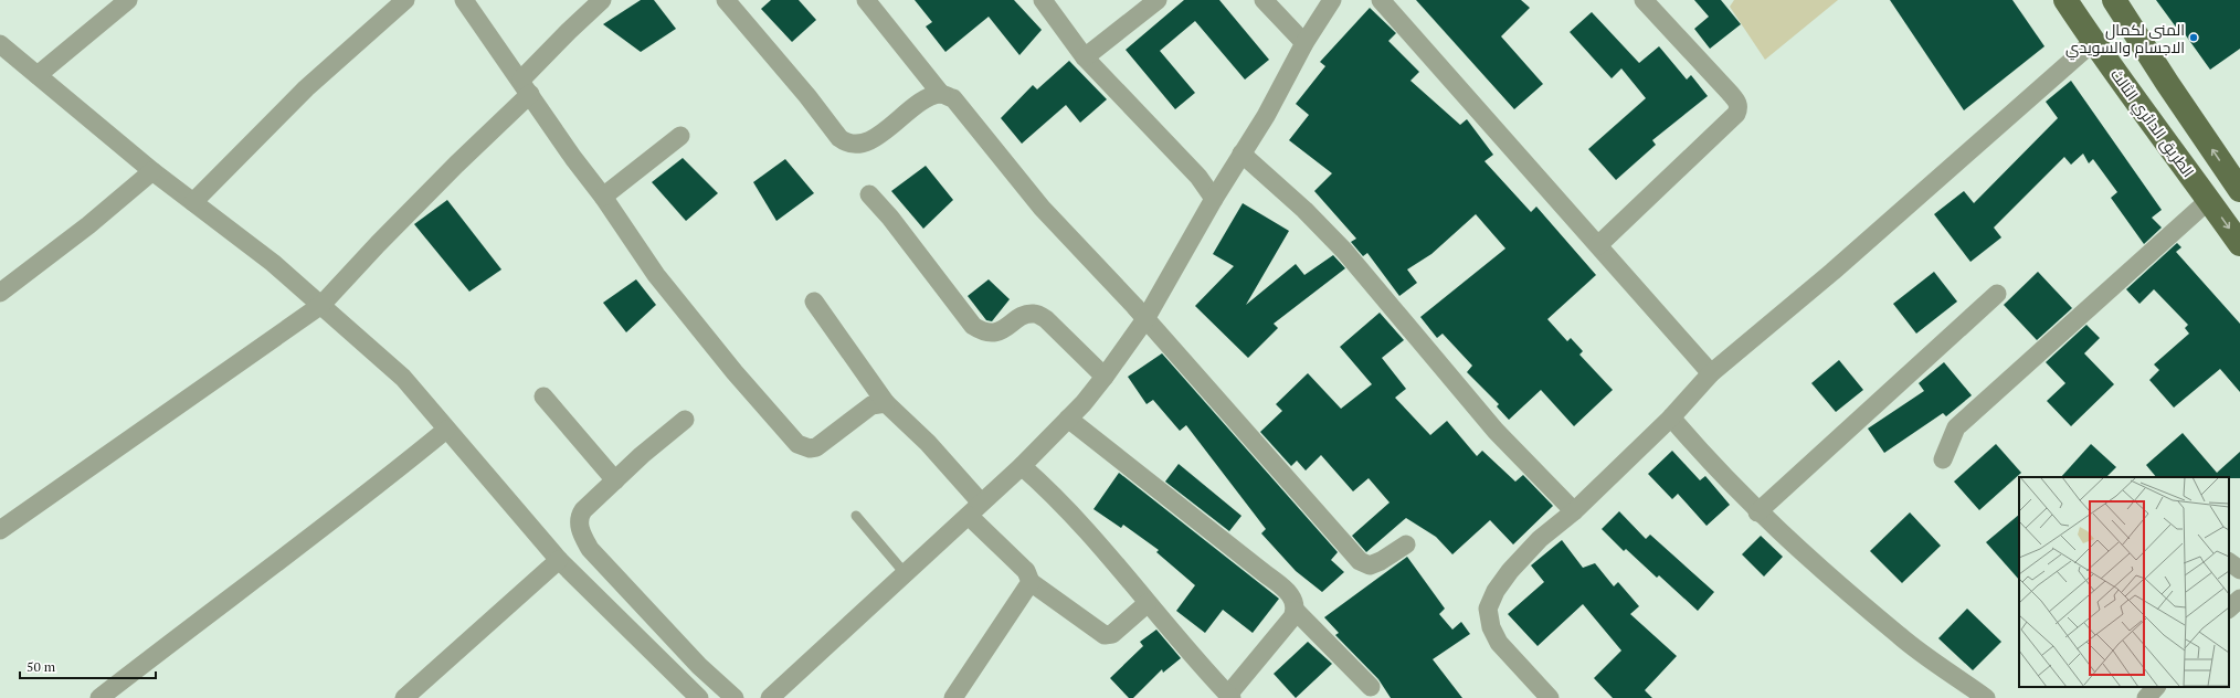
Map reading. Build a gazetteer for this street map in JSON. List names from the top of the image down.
{
  "streets": {
    "main road": ["الطريق الدائري الثالث"]
  },
  "places": ["المنى لكمال الاجسام والسويدي"],
  "scale_bar": "50 m"
}
